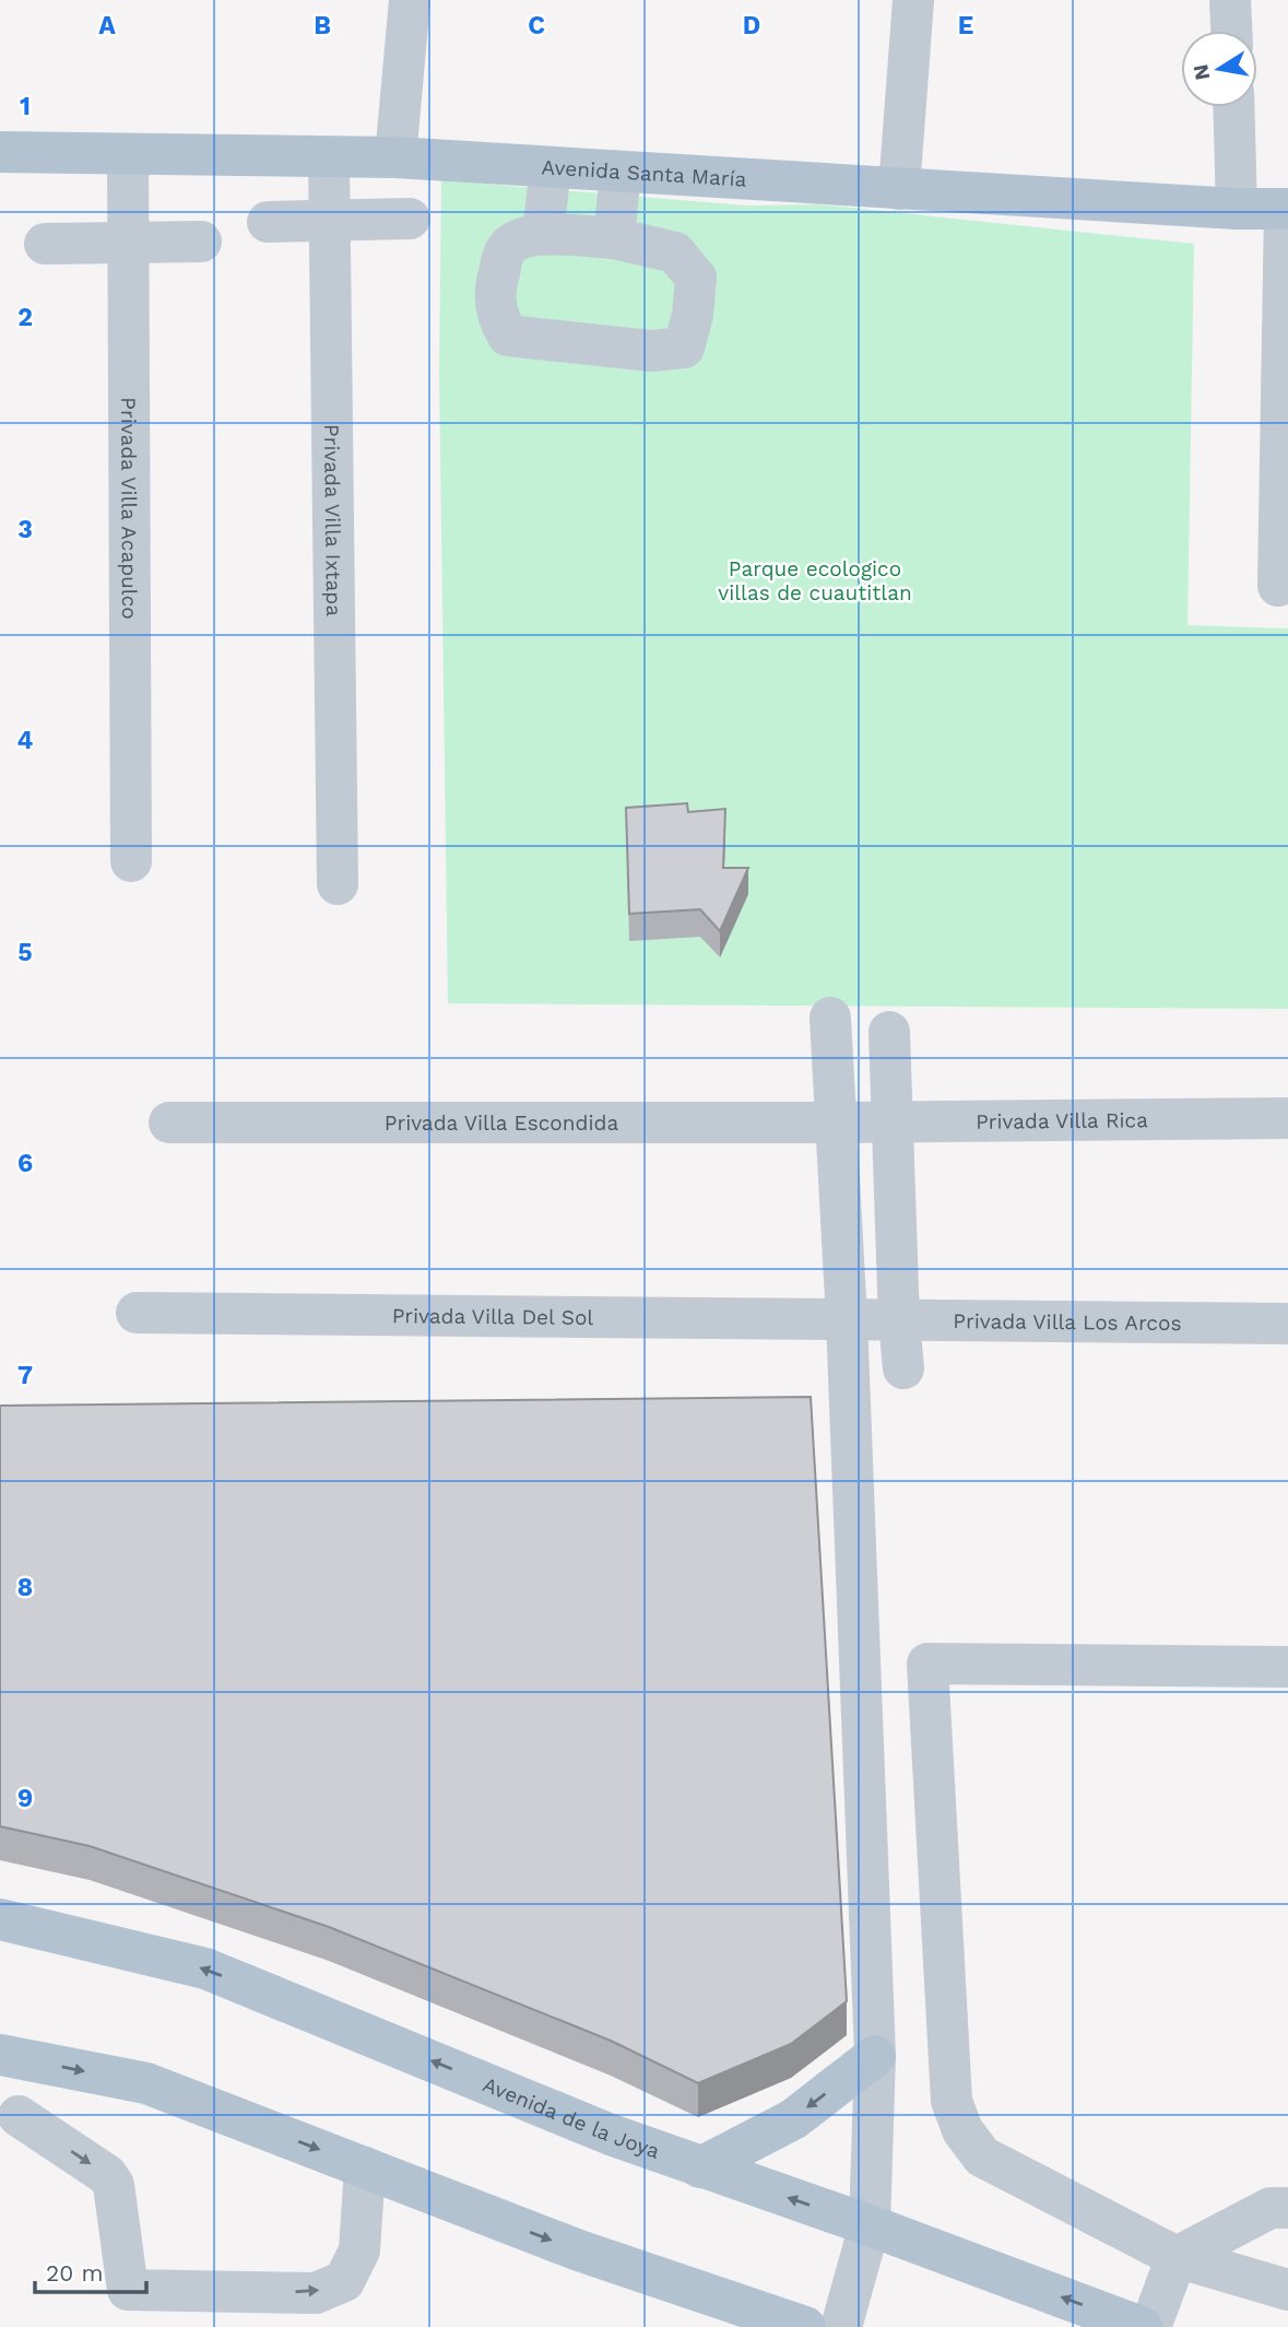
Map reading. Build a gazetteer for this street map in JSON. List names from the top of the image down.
{
  "streets": {
    "main road": ["Avenida Santa María", "Avenida de la Joya"],
    "street": [
      "Privada Villa Acapulco",
      "Privada Villa Ixtapa",
      "Privada Villa Rica",
      "Privada Villa Escondida",
      "Privada Villa Del Sol",
      "Privada Villa Los Arcos"
    ]
  },
  "crossings": [
    ["Avenida Santa María", "Privada Villa Acapulco"],
    ["Avenida Santa María", "Privada Villa Ixtapa"],
    ["Privada Villa Rica", "Privada Villa Escondida"],
    ["Privada Villa Del Sol", "Privada Villa Los Arcos"]
  ],
  "parks": ["Parque ecologico villas de cuautitlan"],
  "scale_bar": "20 m",
  "north": "left",
  "grid": {
    "columns": [
      "A",
      "B",
      "C",
      "D",
      "E"
    ],
    "rows": [
      "1",
      "2",
      "3",
      "4",
      "5",
      "6",
      "7",
      "8",
      "9"
    ]
  }
}
